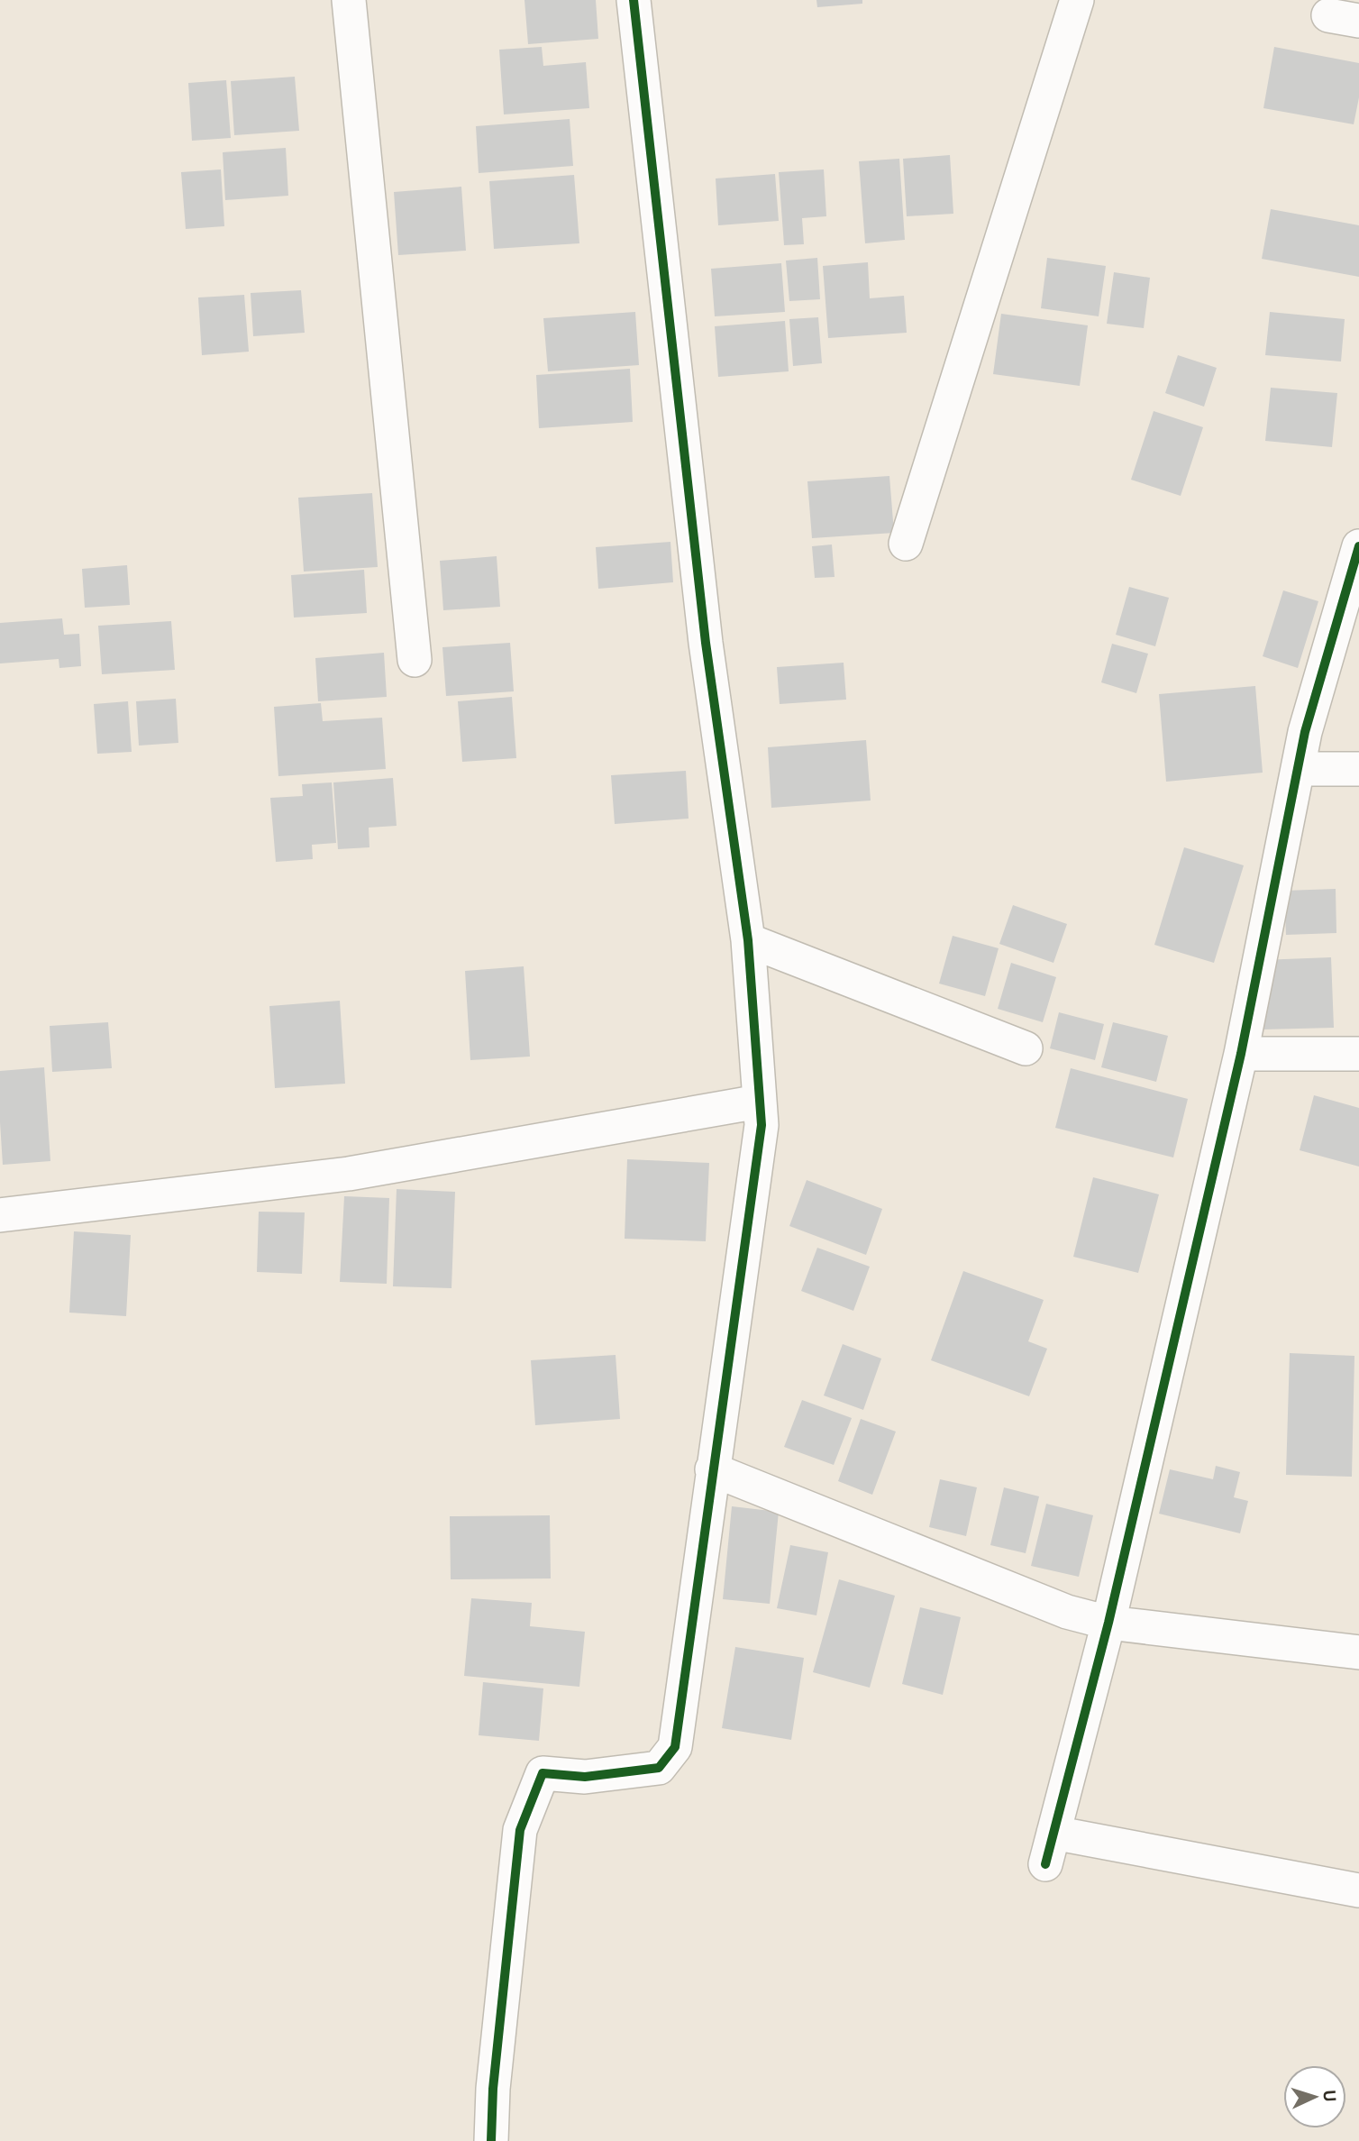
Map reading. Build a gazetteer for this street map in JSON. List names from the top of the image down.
{
  "north": "right"
}
